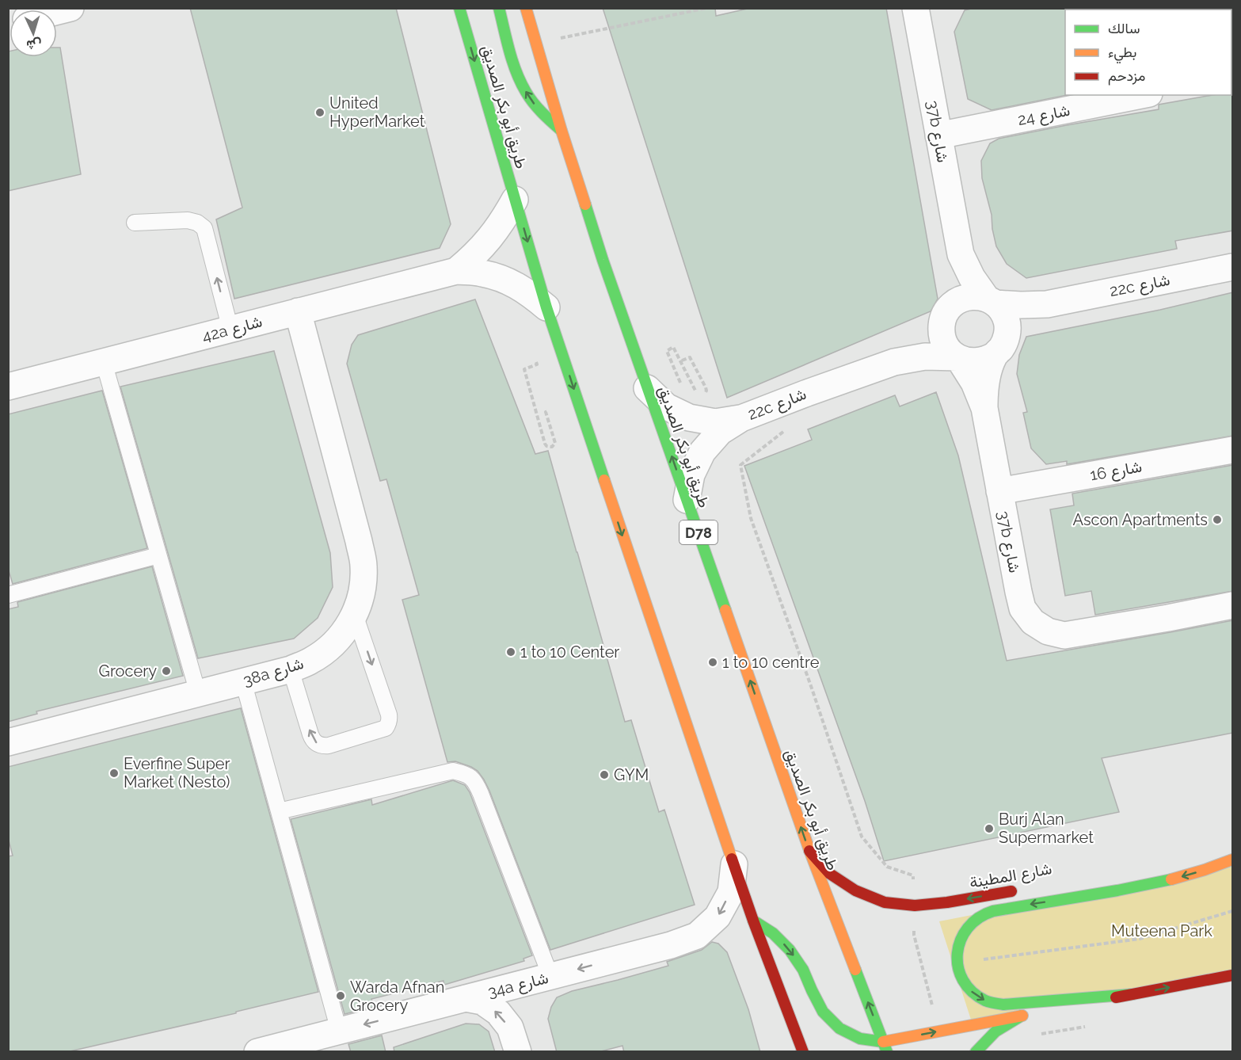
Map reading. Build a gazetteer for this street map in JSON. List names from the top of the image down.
{
  "streets": {
    "main road": ["طريق أبو بكر الصديق", "D78", "شارع المطينة"],
    "street": [
      "شارع 24",
      "37b شارع",
      "22c شارع",
      "42a شارع",
      "شارع 16",
      "38a شارع",
      "34a شارع"
    ]
  },
  "crossings": [
    ["طريق أبو بكر الصديق", "22c شارع"],
    ["طريق أبو بكر الصديق", "42a شارع"],
    ["طريق أبو بكر الصديق", "شارع المطينة"],
    ["طريق أبو بكر الصديق", "34a شارع"],
    ["شارع 24", "37b شارع"],
    ["37b شارع", "22c شارع"],
    ["37b شارع", "شارع 16"],
    ["42a شارع", "38a شارع"]
  ],
  "one_way": ["34a شارع"],
  "parks": ["Muteena Park"],
  "places": [
    "United HyperMarket",
    "Ascon Apartments",
    "1 to 10 Center",
    "1 to 10 centre",
    "Grocery",
    "Everfine Super Market (Nesto)",
    "GYM",
    "Burj Alan Supermarket",
    "Warda Afnan Grocery"
  ],
  "legend": ["سالك", "بطيء", "مزدحم"],
  "north": "bottom"
}
